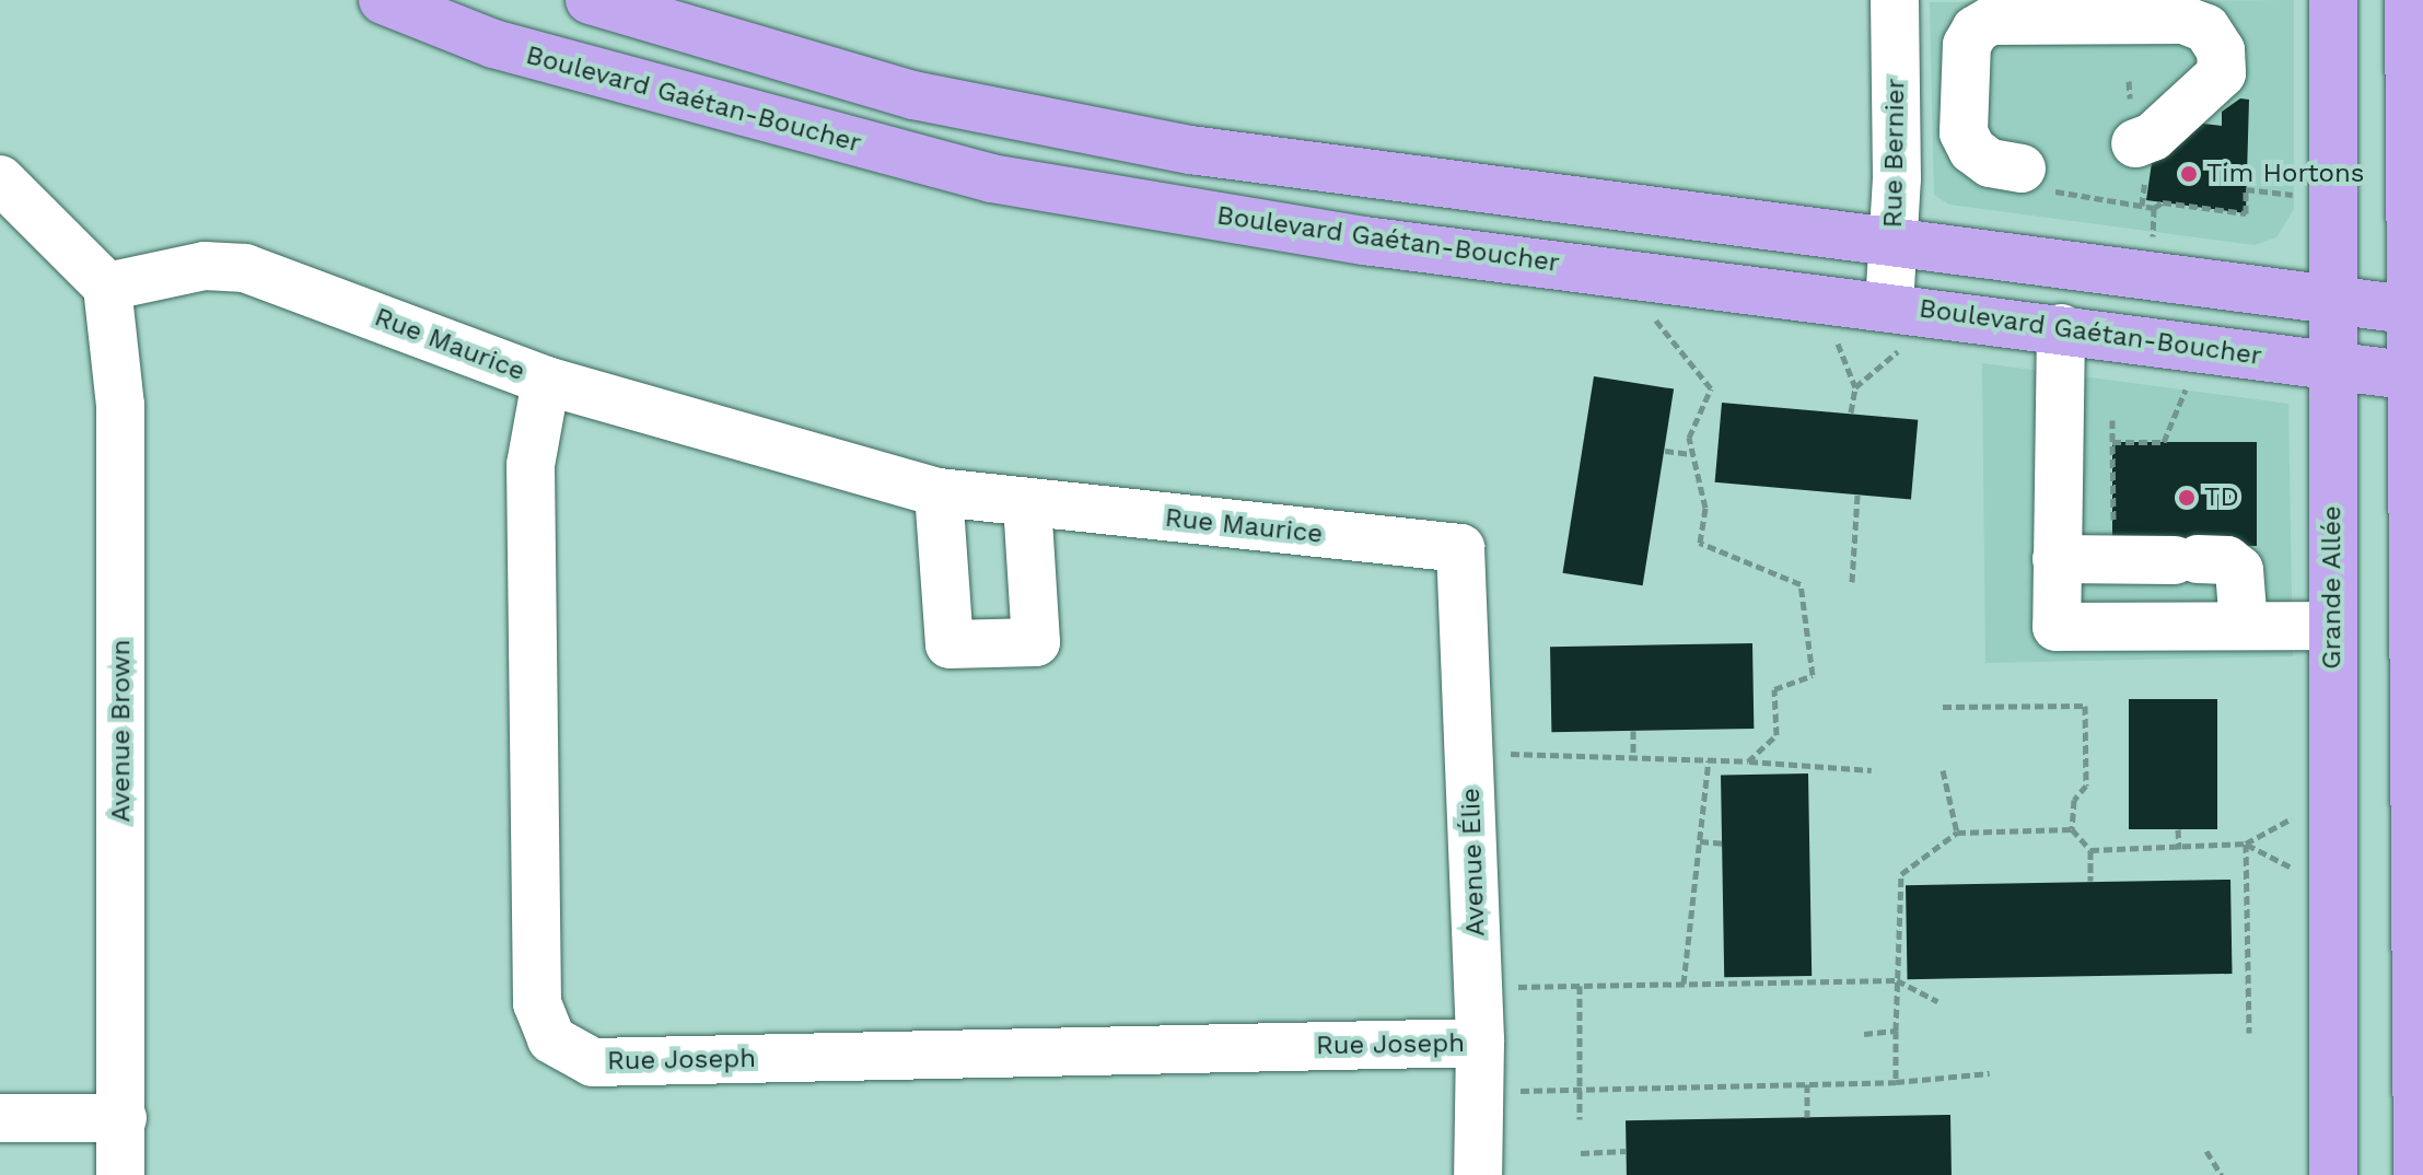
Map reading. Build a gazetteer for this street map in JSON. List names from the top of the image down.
{
  "streets": {
    "main road": ["Boulevard Gaétan-Boucher", "Grande Allée"],
    "street": [
      "Rue Bernier",
      "Rue Maurice",
      "Avenue Brown",
      "Avenue Élie",
      "Rue Joseph"
    ]
  },
  "crossings": [
    ["Boulevard Gaétan-Boucher", "Rue Bernier"],
    ["Boulevard Gaétan-Boucher", "Grande Allée"],
    ["Rue Maurice", "Avenue Brown"],
    ["Rue Maurice", "Avenue Élie"],
    ["Rue Maurice", "Rue Joseph"],
    ["Avenue Élie", "Rue Joseph"]
  ],
  "places": ["Tim Hortons", "TD"]
}
